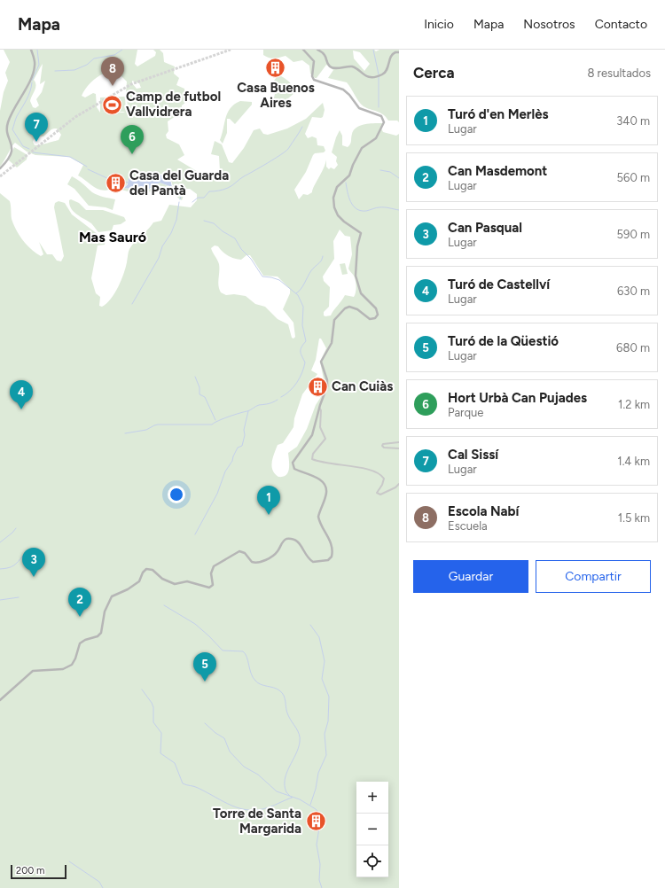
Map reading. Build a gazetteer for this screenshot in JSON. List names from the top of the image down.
{
  "districts": ["Mas Sauró"],
  "places": {
    "building": [
      "Casa Buenos Aires",
      "Casa del Guarda del Pantà",
      "Can Cuiàs",
      "Torre de Santa Margarida"
    ],
    "sports": ["Camp de futbol Vallvidrera"]
  },
  "scale_bar": "200 m",
  "page": {
    "header": "Mapa",
    "nav": [
      "Inicio",
      "Mapa",
      "Nosotros",
      "Contacto"
    ],
    "heading": ["Cerca", "8 resultados"],
    "pins": [
      "8",
      "7",
      "6",
      "4",
      "1",
      "3",
      "2",
      "5"
    ],
    "list": [
      {
        "mark": "1",
        "name": "Turó d'en Merlès",
        "note": "Lugar",
        "value": "340 m"
      },
      {
        "mark": "2",
        "name": "Can Masdemont",
        "note": "Lugar",
        "value": "560 m"
      },
      {
        "mark": "3",
        "name": "Can Pasqual",
        "note": "Lugar",
        "value": "590 m"
      },
      {
        "mark": "4",
        "name": "Turó de Castellví",
        "note": "Lugar",
        "value": "630 m"
      },
      {
        "mark": "5",
        "name": "Turó de la Qüestió",
        "note": "Lugar",
        "value": "680 m"
      },
      {
        "mark": "6",
        "name": "Hort Urbà Can Pujades",
        "note": "Parque",
        "value": "1.2 km"
      },
      {
        "mark": "7",
        "name": "Cal Sissí",
        "note": "Lugar",
        "value": "1.4 km"
      },
      {
        "mark": "8",
        "name": "Escola Nabí",
        "note": "Escuela",
        "value": "1.5 km"
      }
    ],
    "buttons": ["Guardar", "Compartir"],
    "map_buttons": ["+", "−"],
    "scale": "200 m"
  }
}
